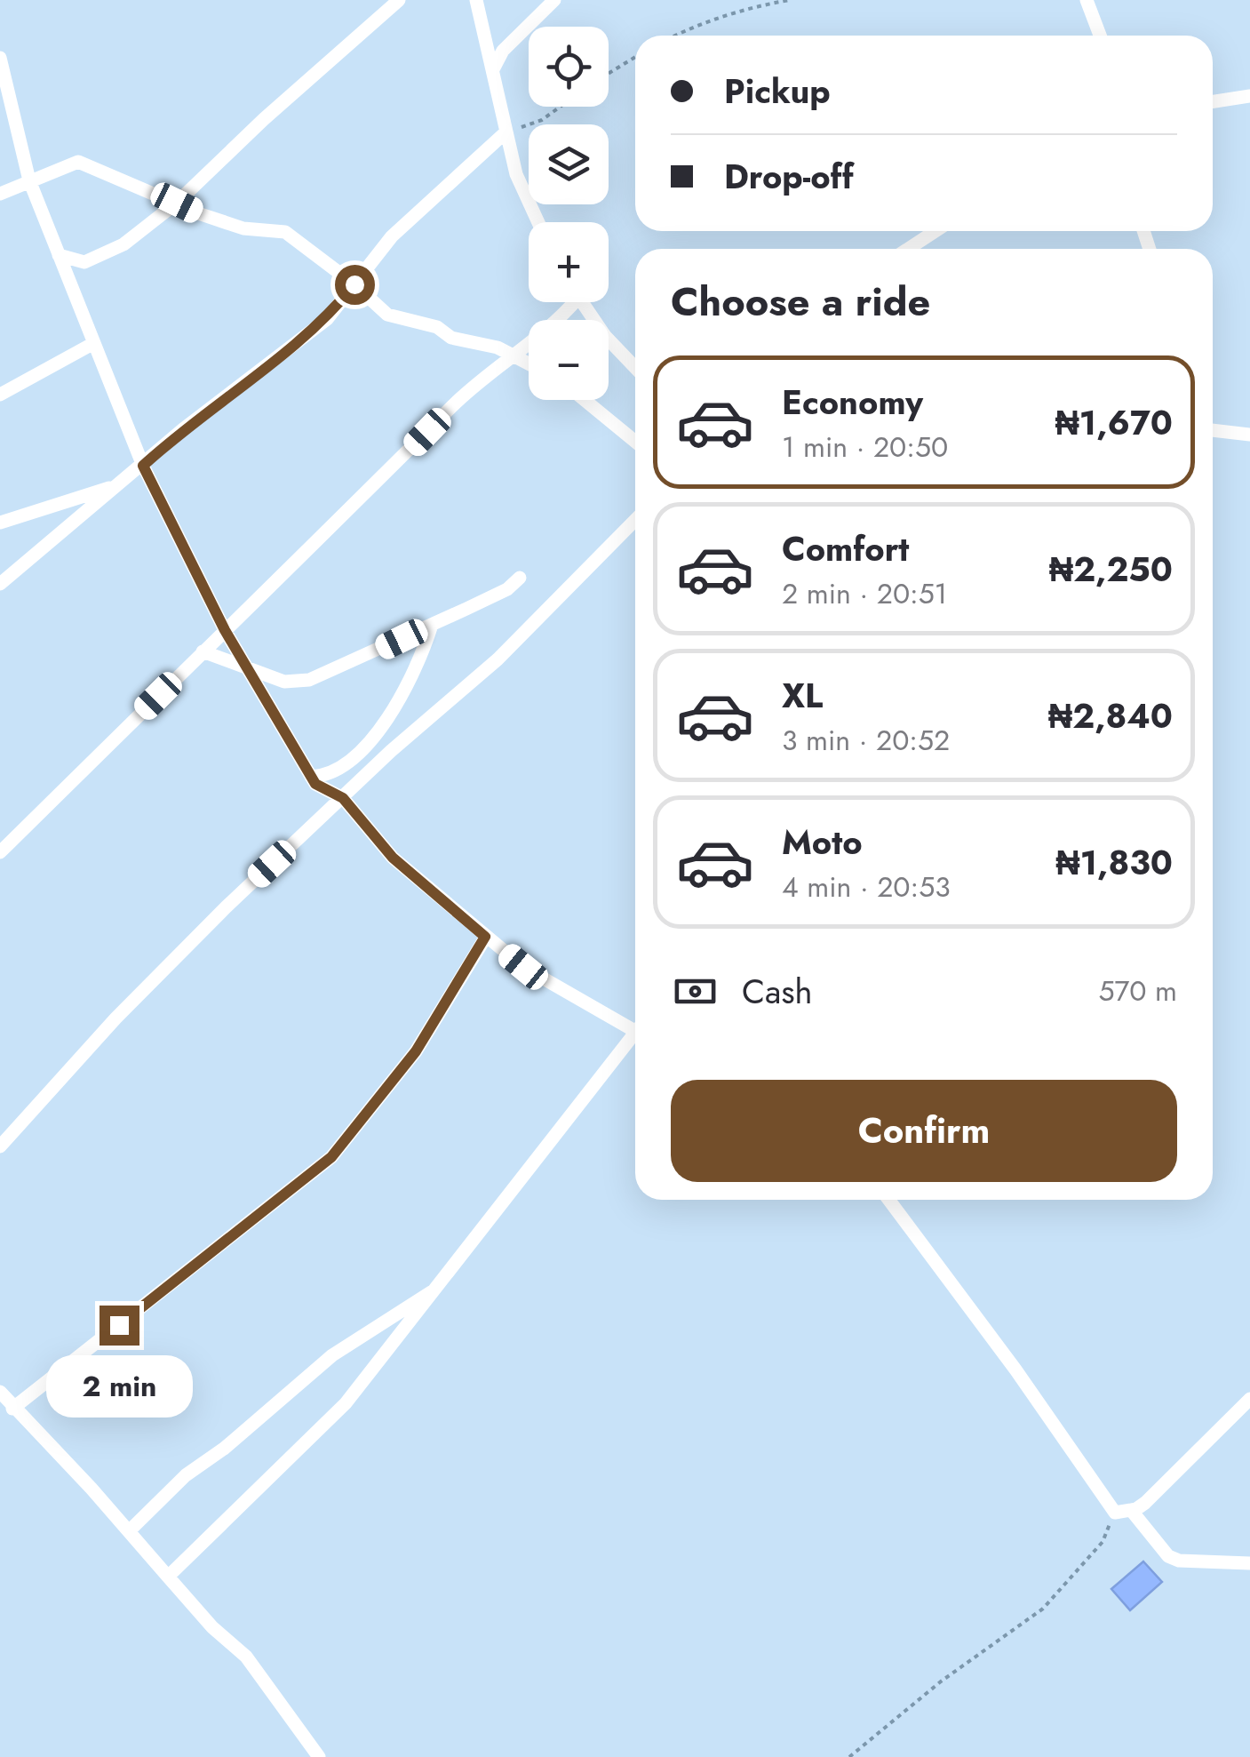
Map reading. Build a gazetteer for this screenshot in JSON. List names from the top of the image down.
{
  "page": {
    "map_buttons": ["+", "−"],
    "banner": ["Pickup", "Drop-off"],
    "heading": "Choose a ride",
    "list": [
      {
        "name": "Economy",
        "note": "1 min · 20:50",
        "value": "₦1,670"
      },
      {
        "name": "Comfort",
        "note": "2 min · 20:51",
        "value": "₦2,250"
      },
      {
        "name": "XL",
        "note": "3 min · 20:52",
        "value": "₦2,840"
      },
      {
        "name": "Moto",
        "note": "4 min · 20:53",
        "value": "₦1,830"
      }
    ],
    "pay": ["Cash", "570 m"],
    "buttons": "Confirm",
    "bubble": "2 min"
  }
}
